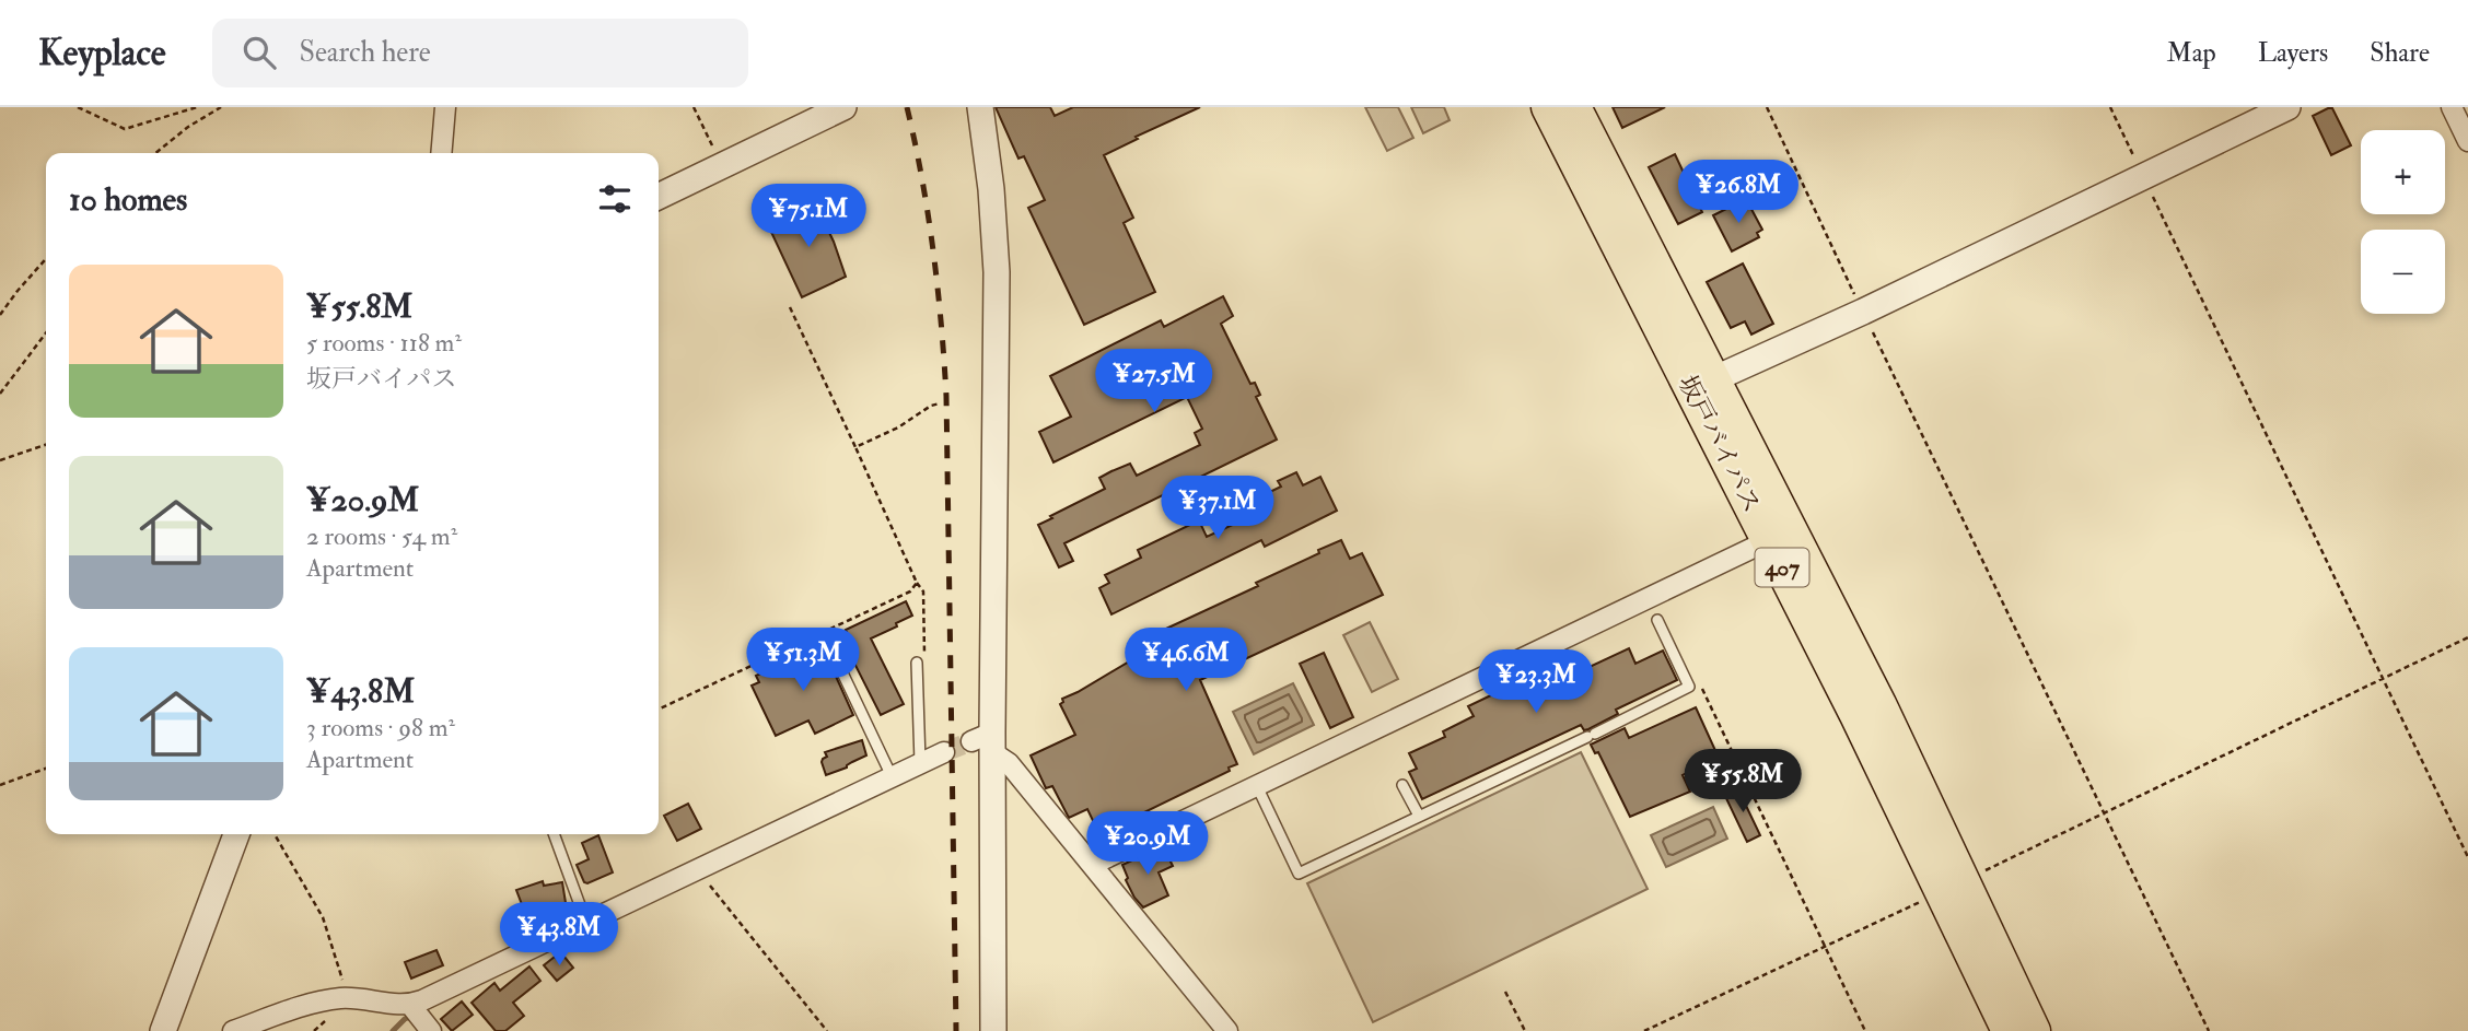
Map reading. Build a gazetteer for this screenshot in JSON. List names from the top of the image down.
{
  "streets": {
    "highway": ["坂戸バイパス", "407"]
  },
  "page": {
    "header": "Keyplace",
    "search": "Search here",
    "nav": ["Map", "Layers", "Share"],
    "map_buttons": ["+", "−"],
    "heading": "10 homes",
    "price": [
      "¥26.8M",
      "¥75.1M",
      "¥27.5M",
      "¥37.1M",
      "¥51.3M",
      "¥46.6M",
      "¥23.3M",
      "¥55.8M",
      "¥20.9M",
      "¥43.8M"
    ],
    "list": [
      {
        "name": "¥55.8M",
        "note": "5 rooms · 118 m² · 坂戸バイパス"
      },
      {
        "name": "¥20.9M",
        "note": "2 rooms · 54 m² · Apartment"
      },
      {
        "name": "¥43.8M",
        "note": "3 rooms · 98 m² · Apartment"
      }
    ]
  }
}
